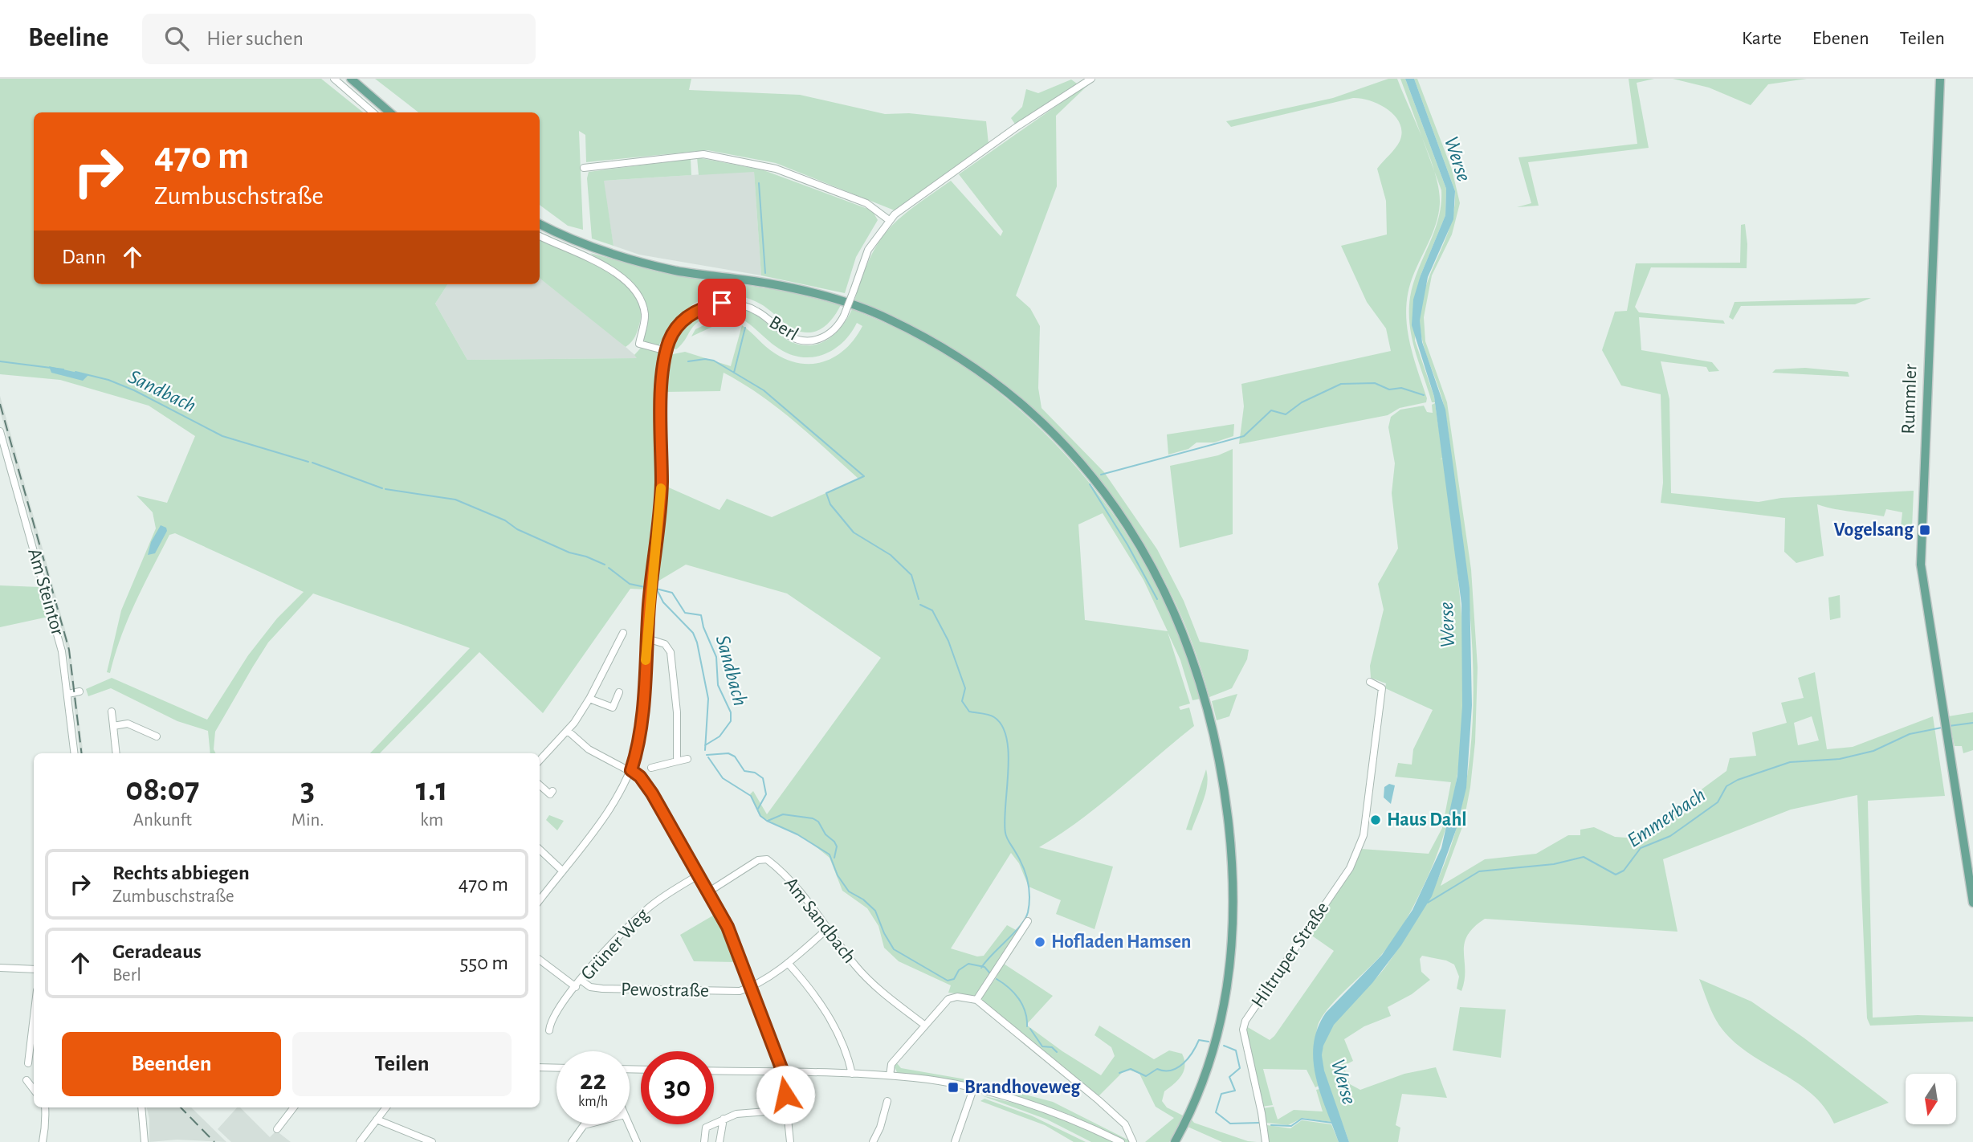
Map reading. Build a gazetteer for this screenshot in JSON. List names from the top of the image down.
{
  "streets": {
    "main road": ["Rummler"],
    "street": [
      "Berl",
      "Am Steintor",
      "Am Sandbach",
      "Grüner Weg",
      "Hiltruper Straße",
      "Pewostraße"
    ]
  },
  "crossings": [
    ["Grüner Weg", "Pewostraße"]
  ],
  "water": ["Werse", "Sandbach", "Emmerbach"],
  "places": {
    "transit": ["Vogelsang", "Brandhoveweg"],
    "other": ["Haus Dahl", "Hofladen Hamsen"]
  },
  "north": "bottom",
  "page": {
    "header": "Beeline",
    "search": "Hier suchen",
    "nav": ["Karte", "Ebenen", "Teilen"],
    "turn": ["470 m", "Zumbuschstraße"],
    "then": "Dann",
    "eta": [
      "08:07",
      "Ankunft",
      "3",
      "Min.",
      "1.1",
      "km"
    ],
    "list": [
      {
        "name": "Rechts abbiegen",
        "note": "Zumbuschstraße",
        "value": "470 m"
      },
      {
        "name": "Geradeaus",
        "note": "Berl",
        "value": "550 m"
      }
    ],
    "buttons": ["Beenden", "Teilen"],
    "speed": "22 km/h",
    "limit": "30"
  }
}
